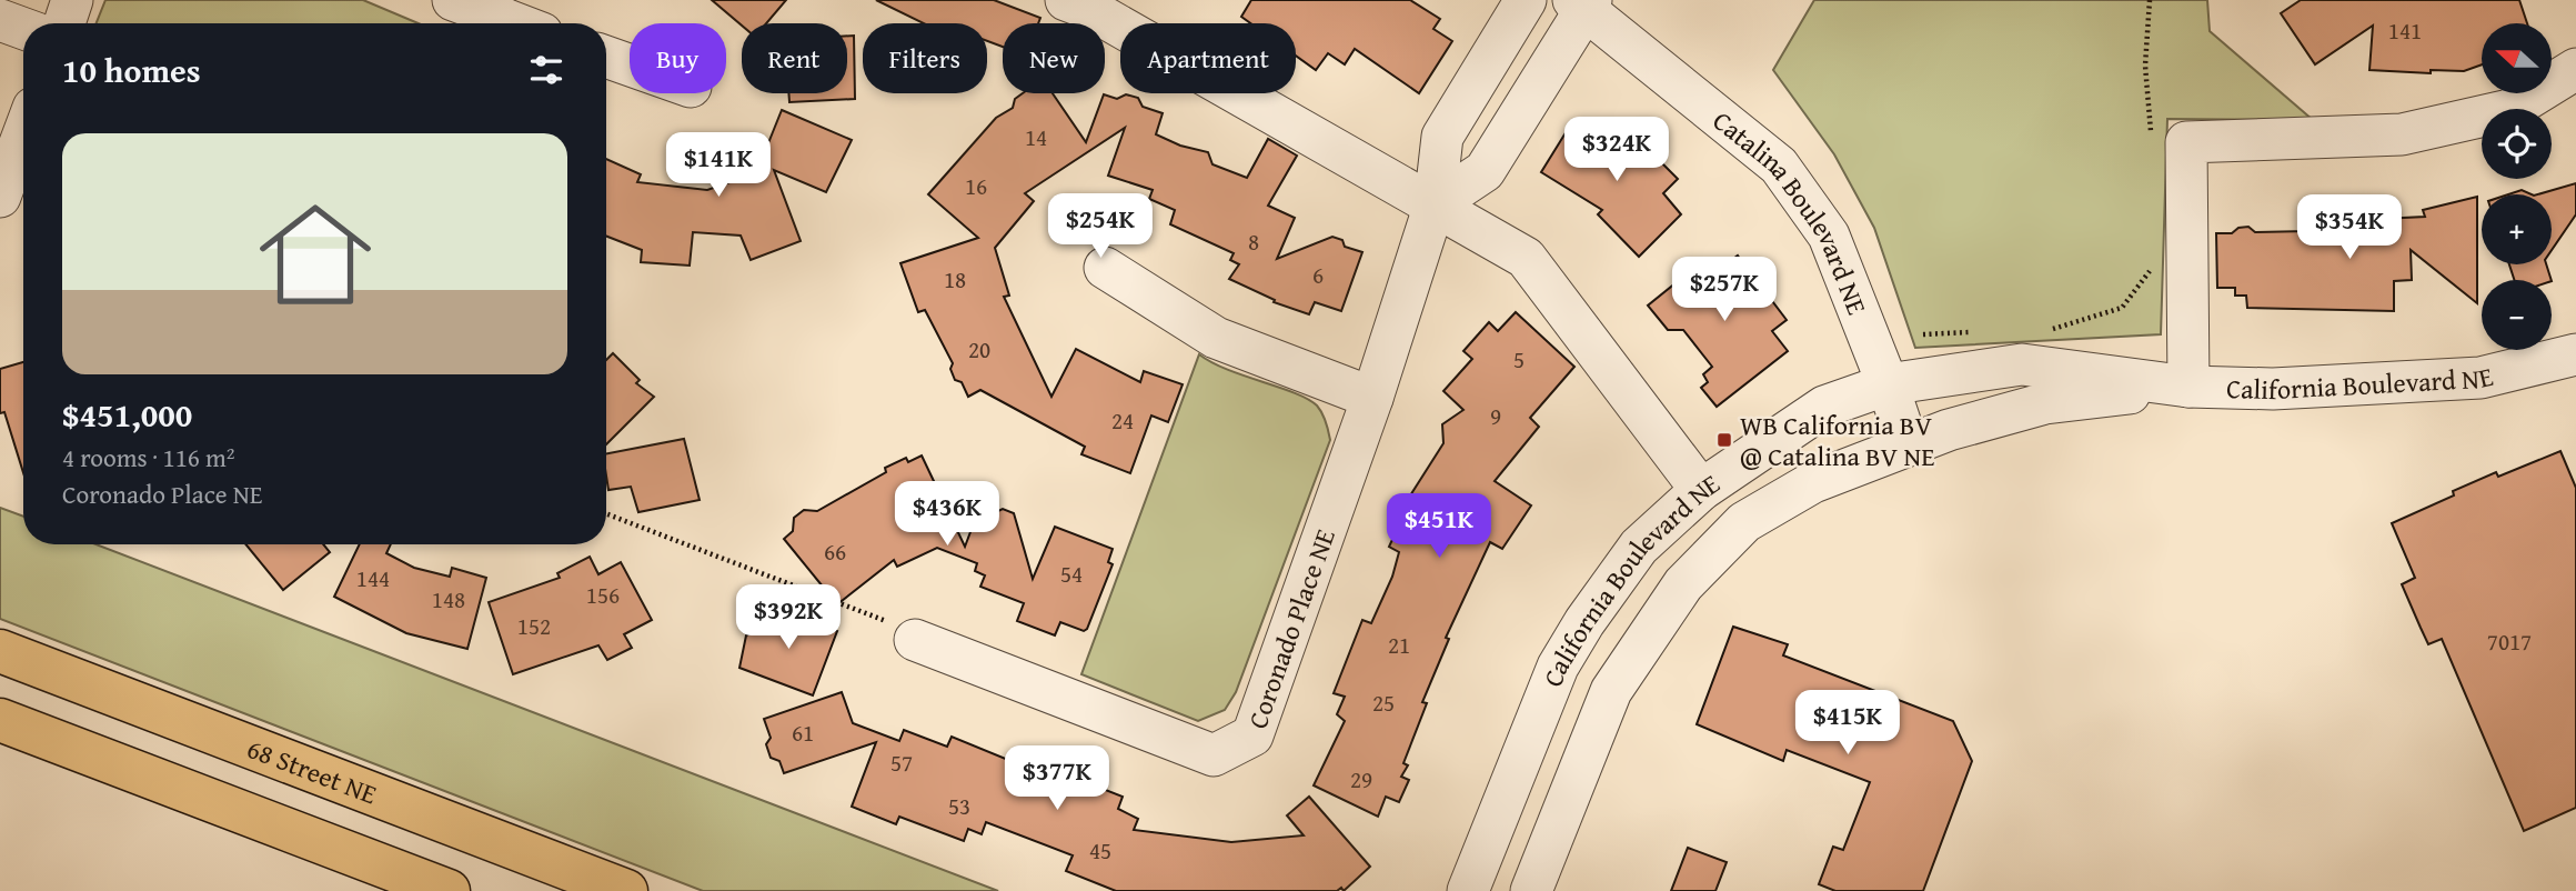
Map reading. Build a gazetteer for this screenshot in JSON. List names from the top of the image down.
{
  "streets": {
    "main road": ["68 Street NE"],
    "street": ["Catalina Boulevard NE", "California Boulevard NE", "Coronado Place NE"]
  },
  "crossings": [
    ["Catalina Boulevard NE", "California Boulevard NE"]
  ],
  "places": {
    "transit": ["WB California BV @ Catalina BV NE"]
  },
  "house_numbers": [
    "141",
    "14",
    "16",
    "8",
    "6",
    "18",
    "20",
    "5",
    "9",
    "24",
    "66",
    "54",
    "144",
    "156",
    "148",
    "152",
    "7017",
    "21",
    "25",
    "61",
    "57",
    "29",
    "53",
    "45"
  ],
  "north": "left",
  "page": {
    "map_buttons": ["+", "−"],
    "chip": [
      "Buy",
      "Rent",
      "Filters",
      "New",
      "Apartment"
    ],
    "heading": "10 homes",
    "price": [
      "$324K",
      "$141K",
      "$254K",
      "$354K",
      "$257K",
      "$436K",
      "$451K",
      "$392K",
      "$415K",
      "$377K"
    ],
    "list": [
      {
        "name": "$451,000",
        "note": "4 rooms · 116 m² · Coronado Place NE"
      }
    ]
  }
}
